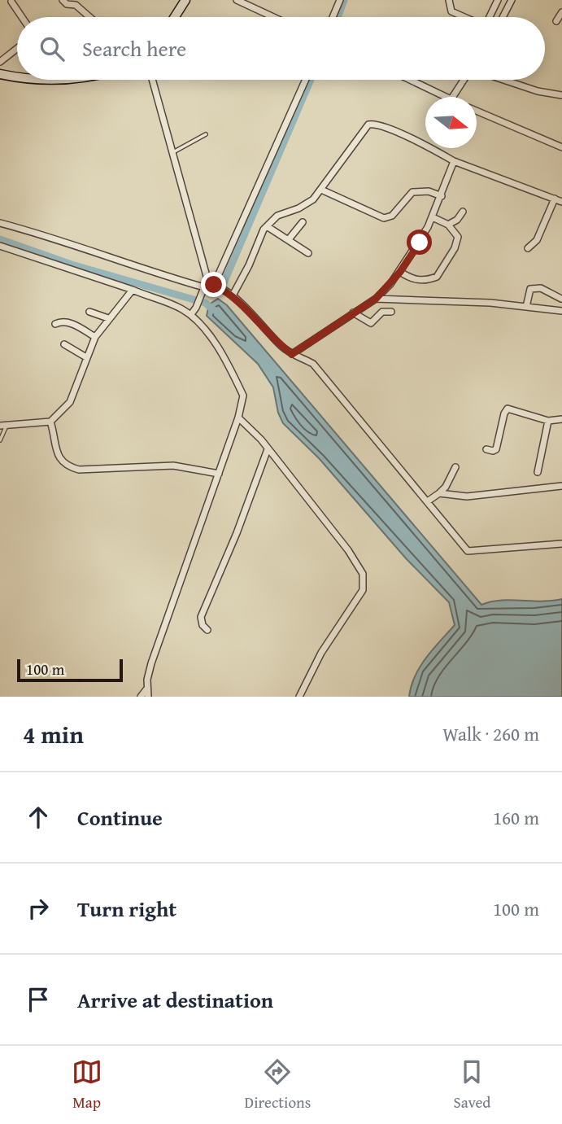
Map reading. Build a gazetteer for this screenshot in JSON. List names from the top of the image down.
{
  "scale_bar": "100 m",
  "north": "right",
  "page": {
    "search": "Search here",
    "scale": "100 m",
    "heading": ["4 min", "Walk · 260 m"],
    "list": [
      ["Continue", "160 m"],
      ["Turn right", "100 m"],
      "Arrive at destination"
    ],
    "nav": ["Map", "Directions", "Saved"]
  }
}
